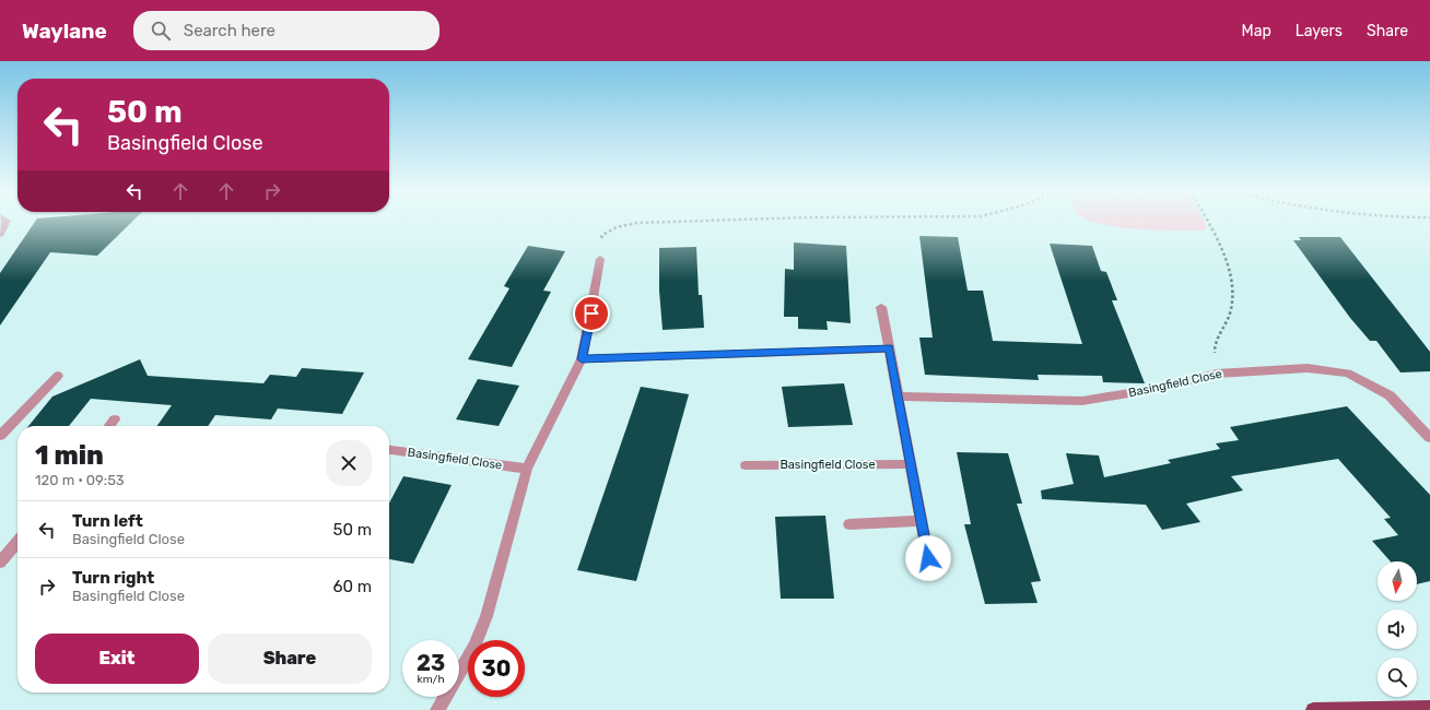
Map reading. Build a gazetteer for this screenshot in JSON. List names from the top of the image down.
{
  "streets": {
    "street": ["Basingfield Close"]
  },
  "north": "bottom",
  "page": {
    "header": "Waylane",
    "search": "Search here",
    "nav": ["Map", "Layers", "Share"],
    "turn": ["50 m", "Basingfield Close"],
    "heading": ["1 min", "120 m · 09:53"],
    "list": [
      {
        "name": "Turn left",
        "note": "Basingfield Close",
        "value": "50 m"
      },
      {
        "name": "Turn right",
        "note": "Basingfield Close",
        "value": "60 m"
      }
    ],
    "buttons": ["Exit", "Share"],
    "speed": "23 km/h",
    "limit": "30"
  }
}
